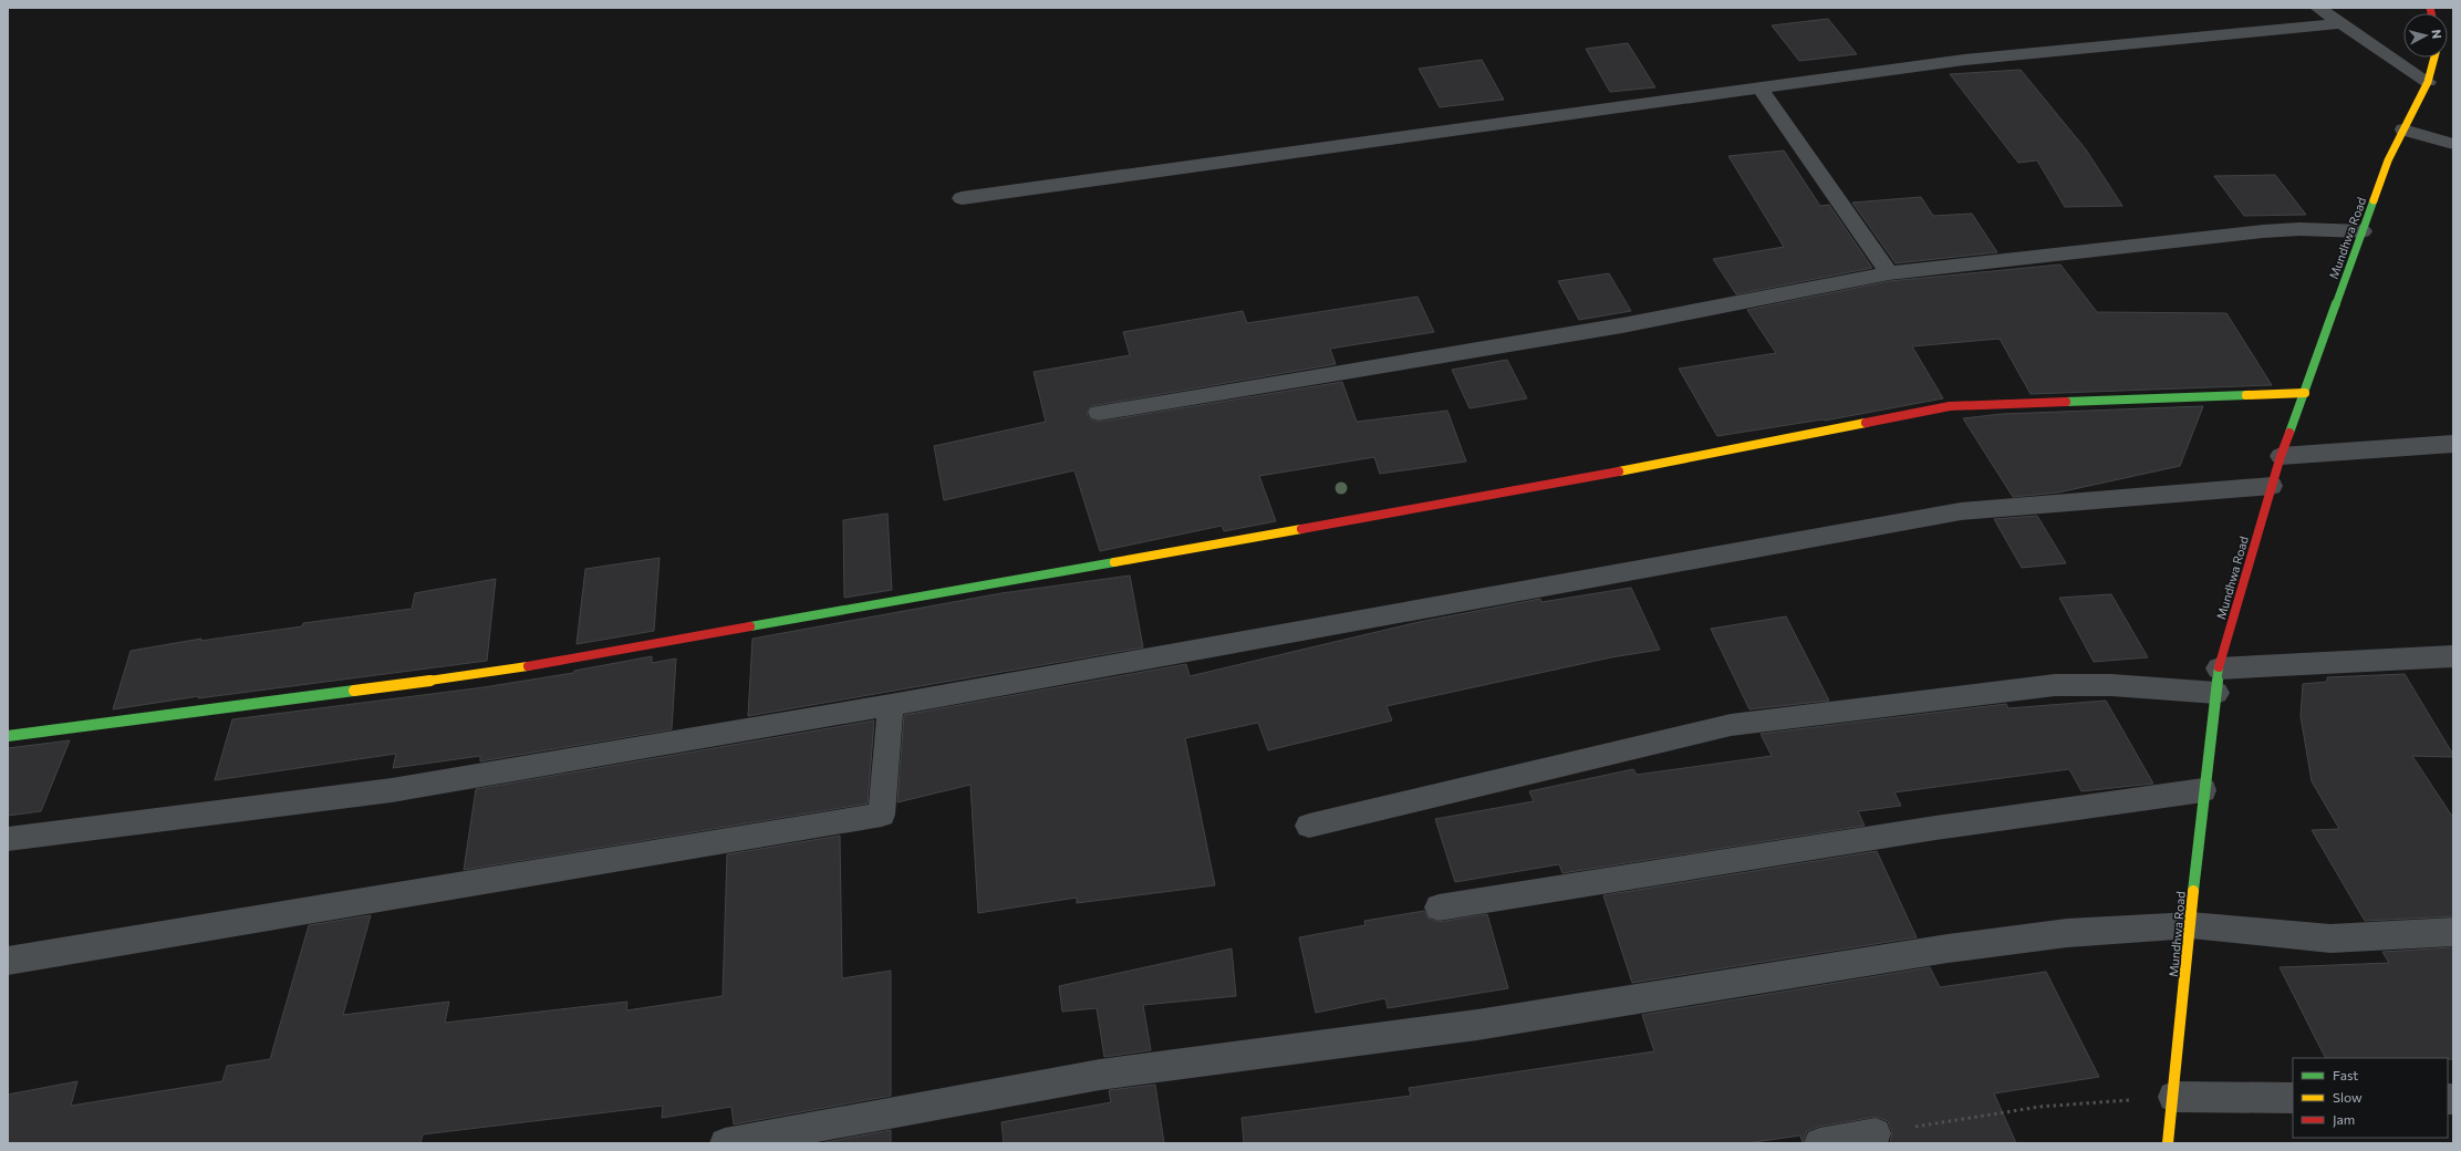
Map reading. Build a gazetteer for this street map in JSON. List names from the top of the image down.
{
  "streets": {
    "street": ["Mundhwa Road"]
  },
  "legend": ["Fast", "Slow", "Jam"],
  "north": "right"
}
